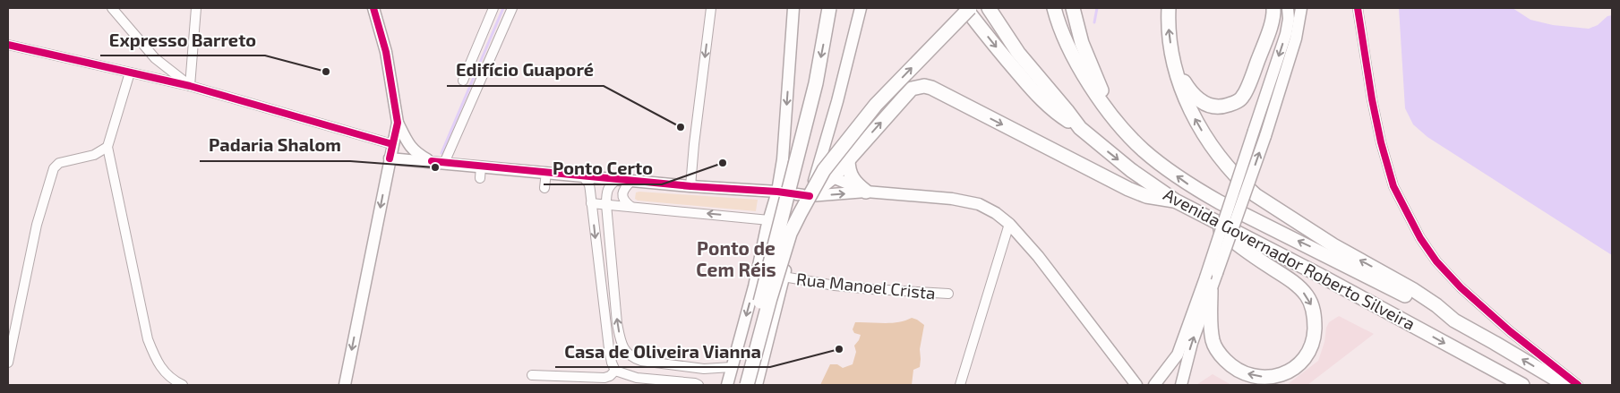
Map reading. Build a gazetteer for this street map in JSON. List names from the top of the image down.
{
  "streets": {
    "highway": ["Avenida Governador Roberto Silveira"],
    "street": ["Rua Manoel Crista"]
  },
  "districts": ["Ponto de Cem Réis"],
  "places": [
    "Expresso Barreto",
    "Edifício Guaporé",
    "Ponto Certo",
    "Padaria Shalom",
    "Casa de Oliveira Vianna"
  ]
}
